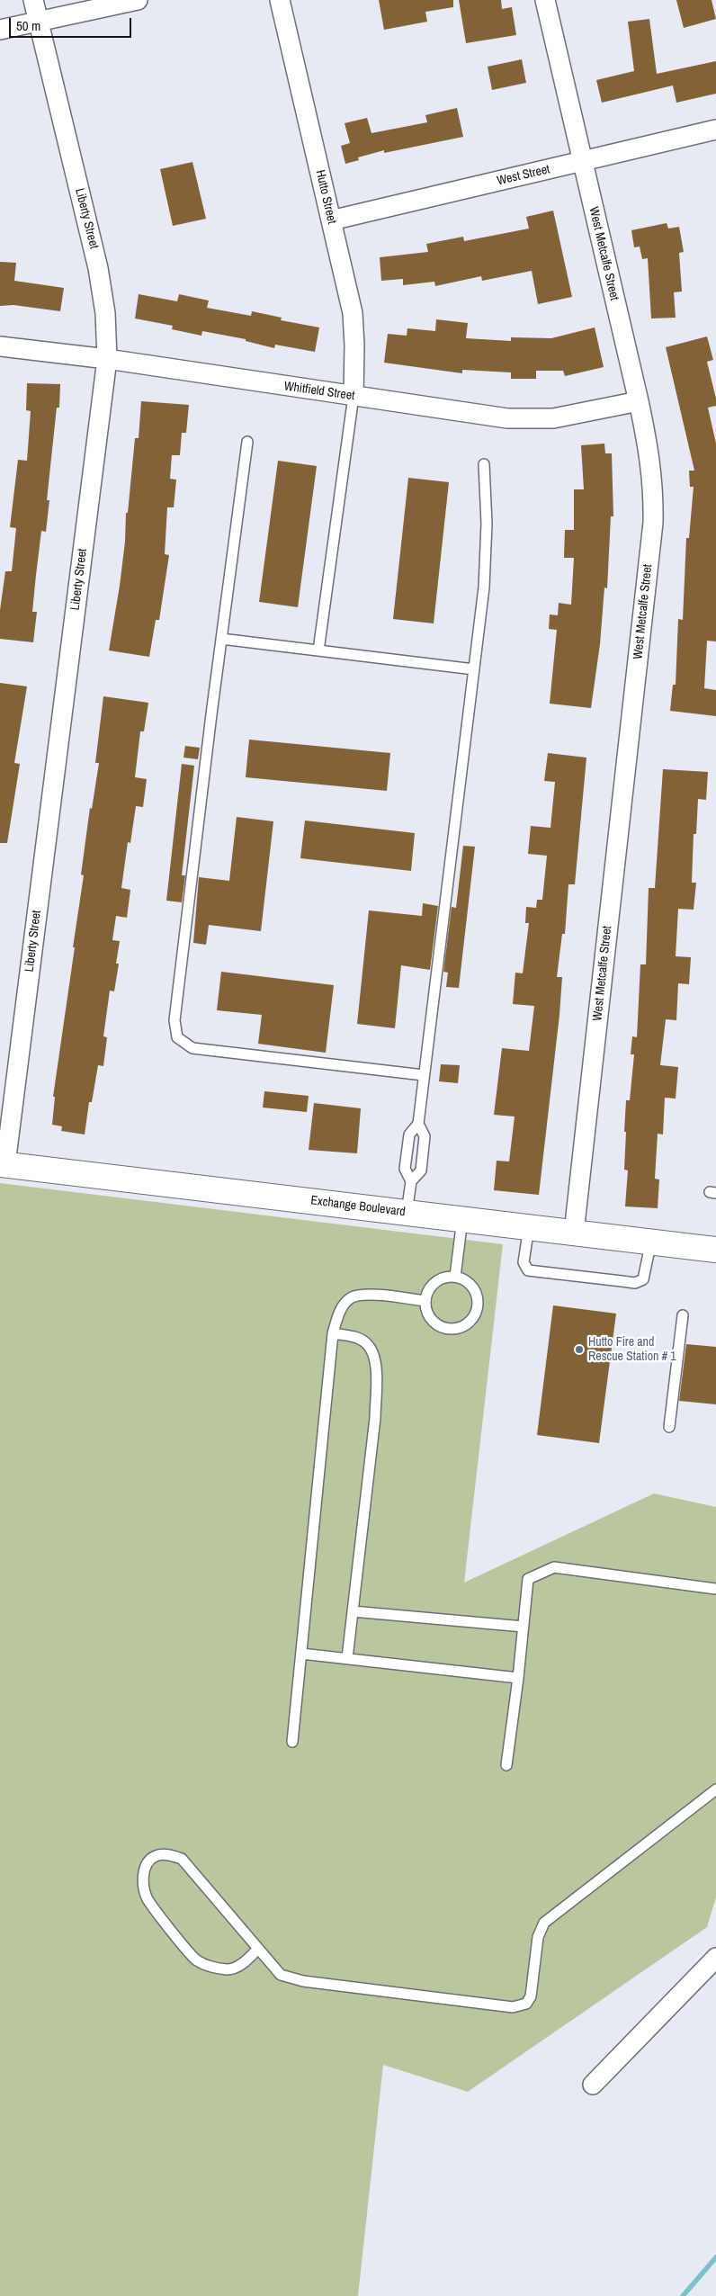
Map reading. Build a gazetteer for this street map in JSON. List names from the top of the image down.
{
  "streets": {
    "street": [
      "West Street",
      "Hutto Street",
      "Liberty Street",
      "West Metcalfe Street",
      "Whitfield Street",
      "Exchange Boulevard"
    ]
  },
  "crossings": [
    ["West Street", "Hutto Street"],
    ["West Street", "West Metcalfe Street"],
    ["Hutto Street", "Whitfield Street"],
    ["Liberty Street", "Whitfield Street"],
    ["Liberty Street", "Exchange Boulevard"],
    ["West Metcalfe Street", "Whitfield Street"],
    ["West Metcalfe Street", "Exchange Boulevard"]
  ],
  "places": ["Hutto Fire and Rescue Station # 1"],
  "scale_bar": "50 m"
}
